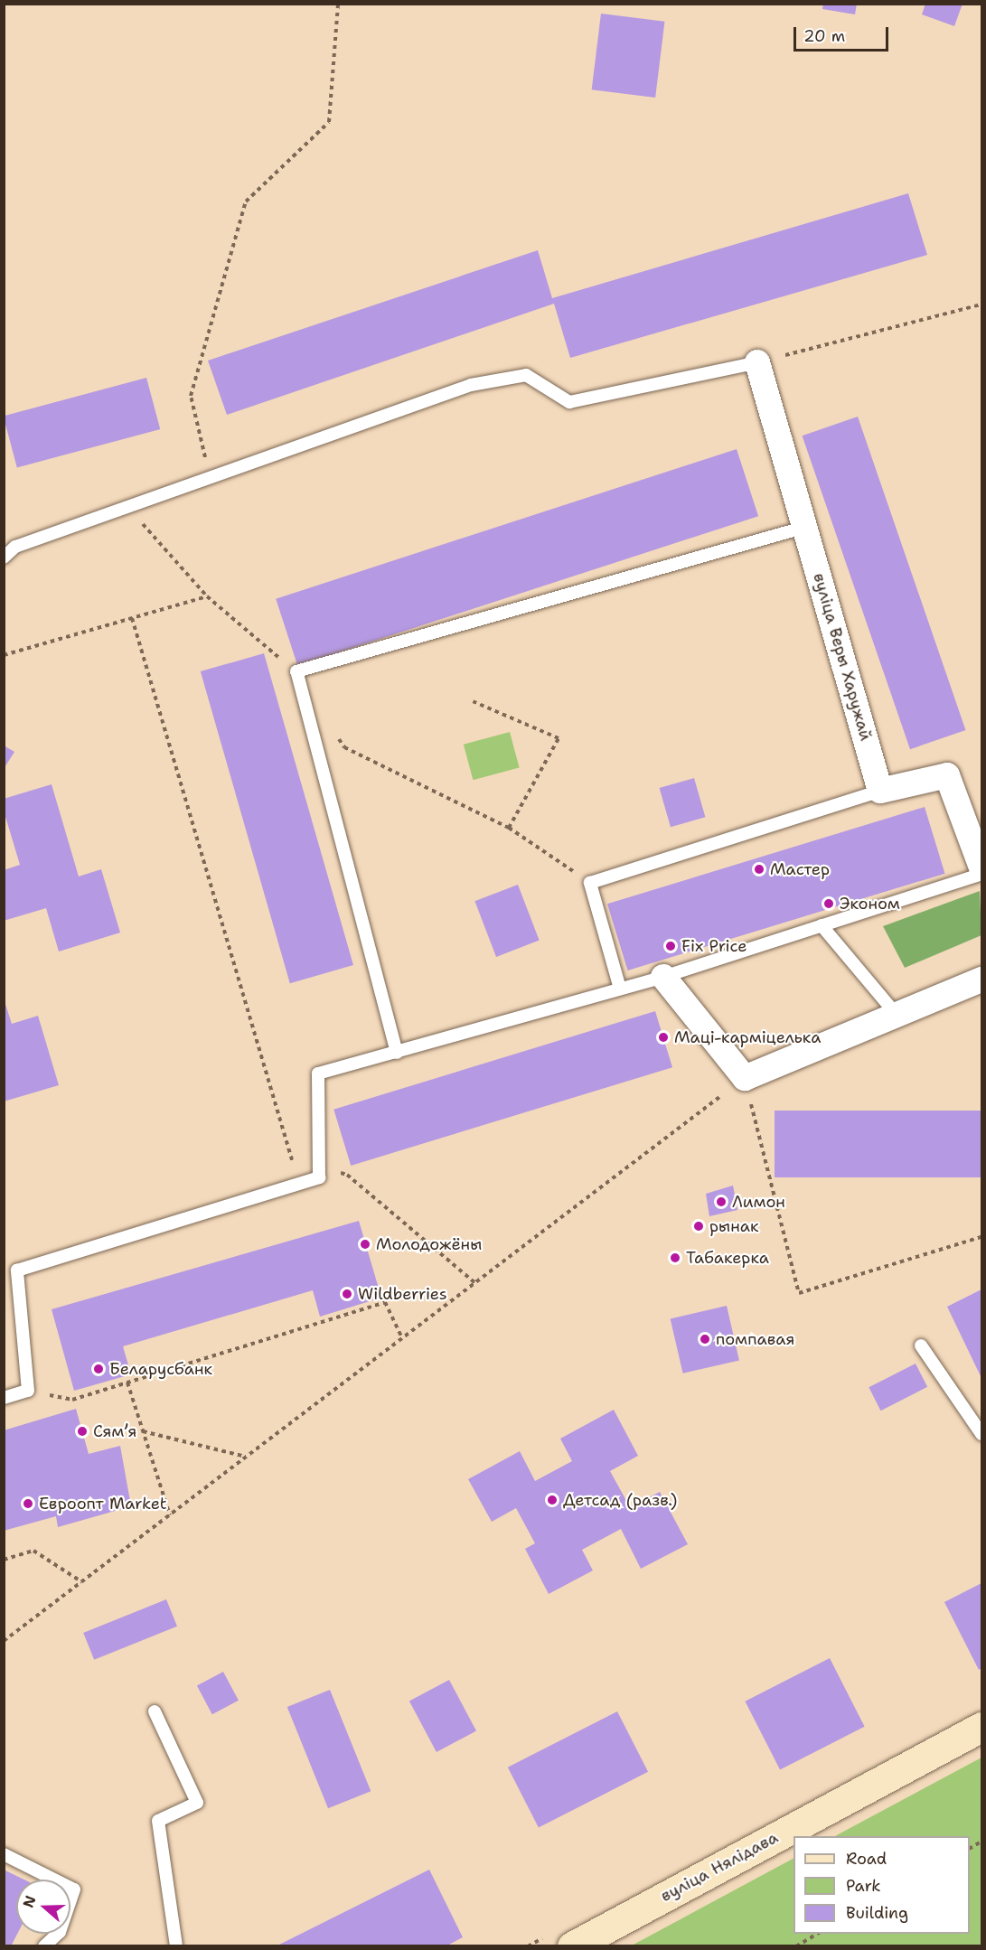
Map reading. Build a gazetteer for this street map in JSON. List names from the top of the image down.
{
  "streets": {
    "street": ["вуліца Веры Харужай", "вуліца Нялідава"]
  },
  "places": [
    "Мастер",
    "Эконом",
    "Fix Price",
    "Маці-карміцелька",
    "Лимон",
    "рынак",
    "Молодожёны",
    "Табакерка",
    "Wildberries",
    "помпавая",
    "Беларусбанк",
    "Сямʼя",
    "Детсад (разв.)",
    "Евроопт Market"
  ],
  "legend": ["Road", "Park", "Building"],
  "scale_bar": "20 m",
  "north": "left"
}
